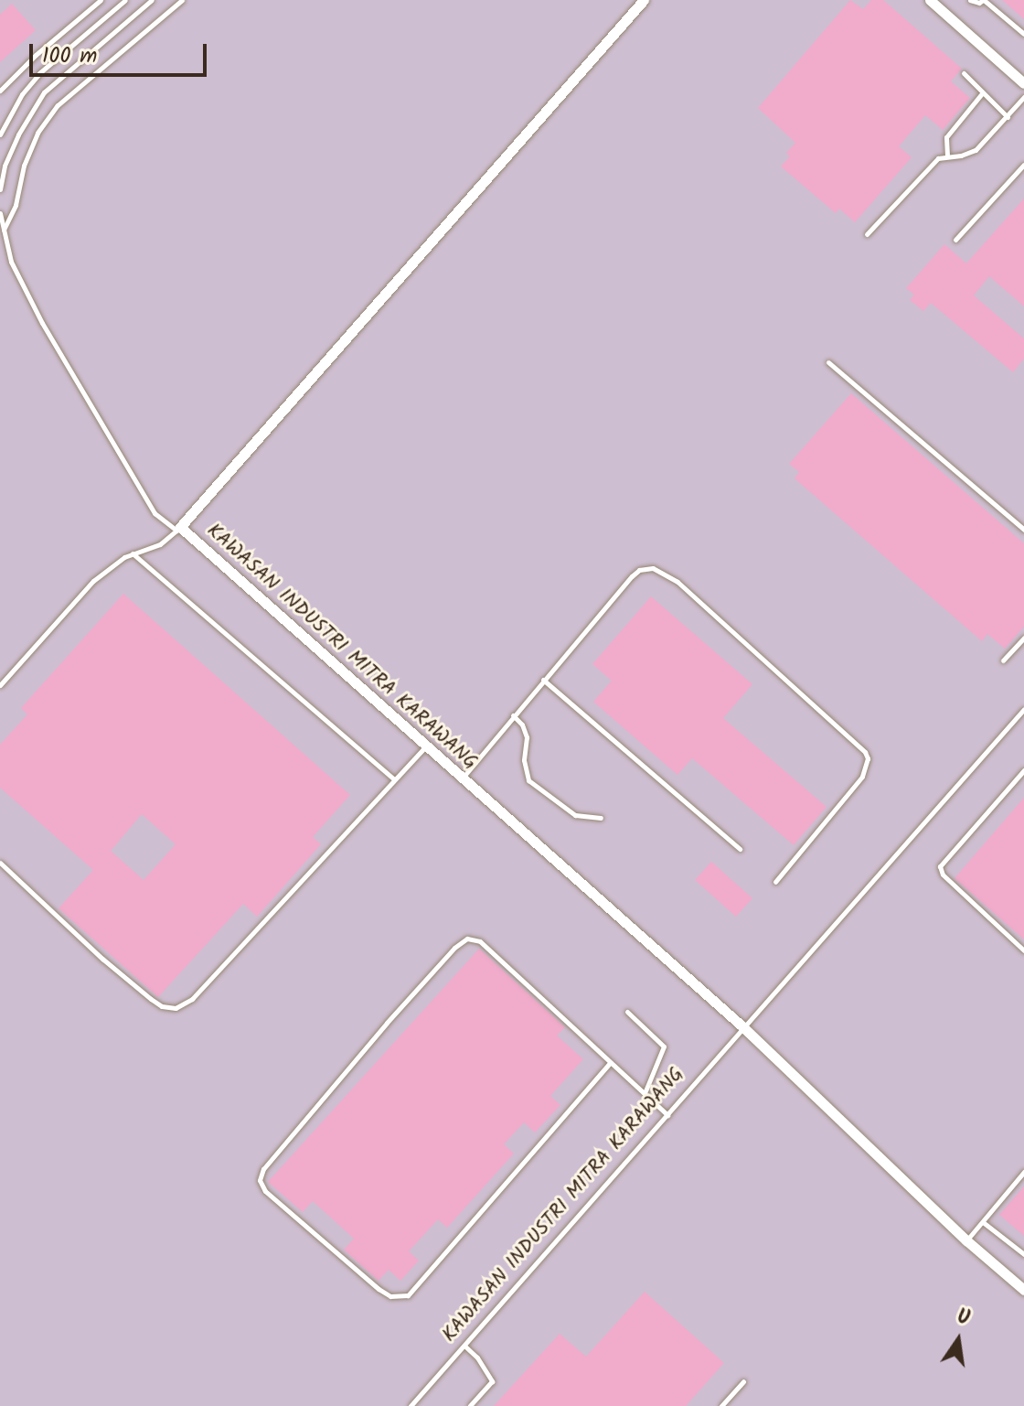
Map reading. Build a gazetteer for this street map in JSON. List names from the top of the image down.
{
  "streets": {
    "street": ["KAWASAN INDUSTRI MITRA KARAWANG"]
  },
  "scale_bar": "100 m",
  "north": "top"
}
